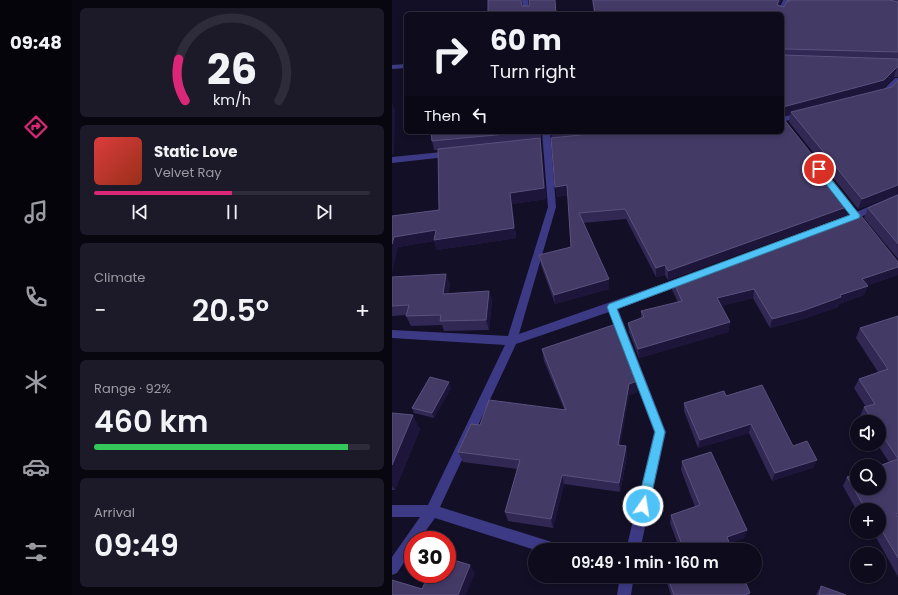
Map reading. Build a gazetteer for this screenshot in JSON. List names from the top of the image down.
{
  "page": {
    "tabs": "09:48",
    "turn": ["60 m", "Turn right"],
    "then": "Then",
    "song": ["Static Love", "Velvet Ray"],
    "tile": [
      "Climate",
      ["Range · 92%", "460 km"],
      ["Arrival", "09:49"]
    ],
    "heat": ["−", "20.5°", "+"],
    "map_buttons": ["+", "−"],
    "limit": "30",
    "trip": "09:49 · 1 min · 160 m",
    "gauge": ["26", "km/h"]
  }
}
